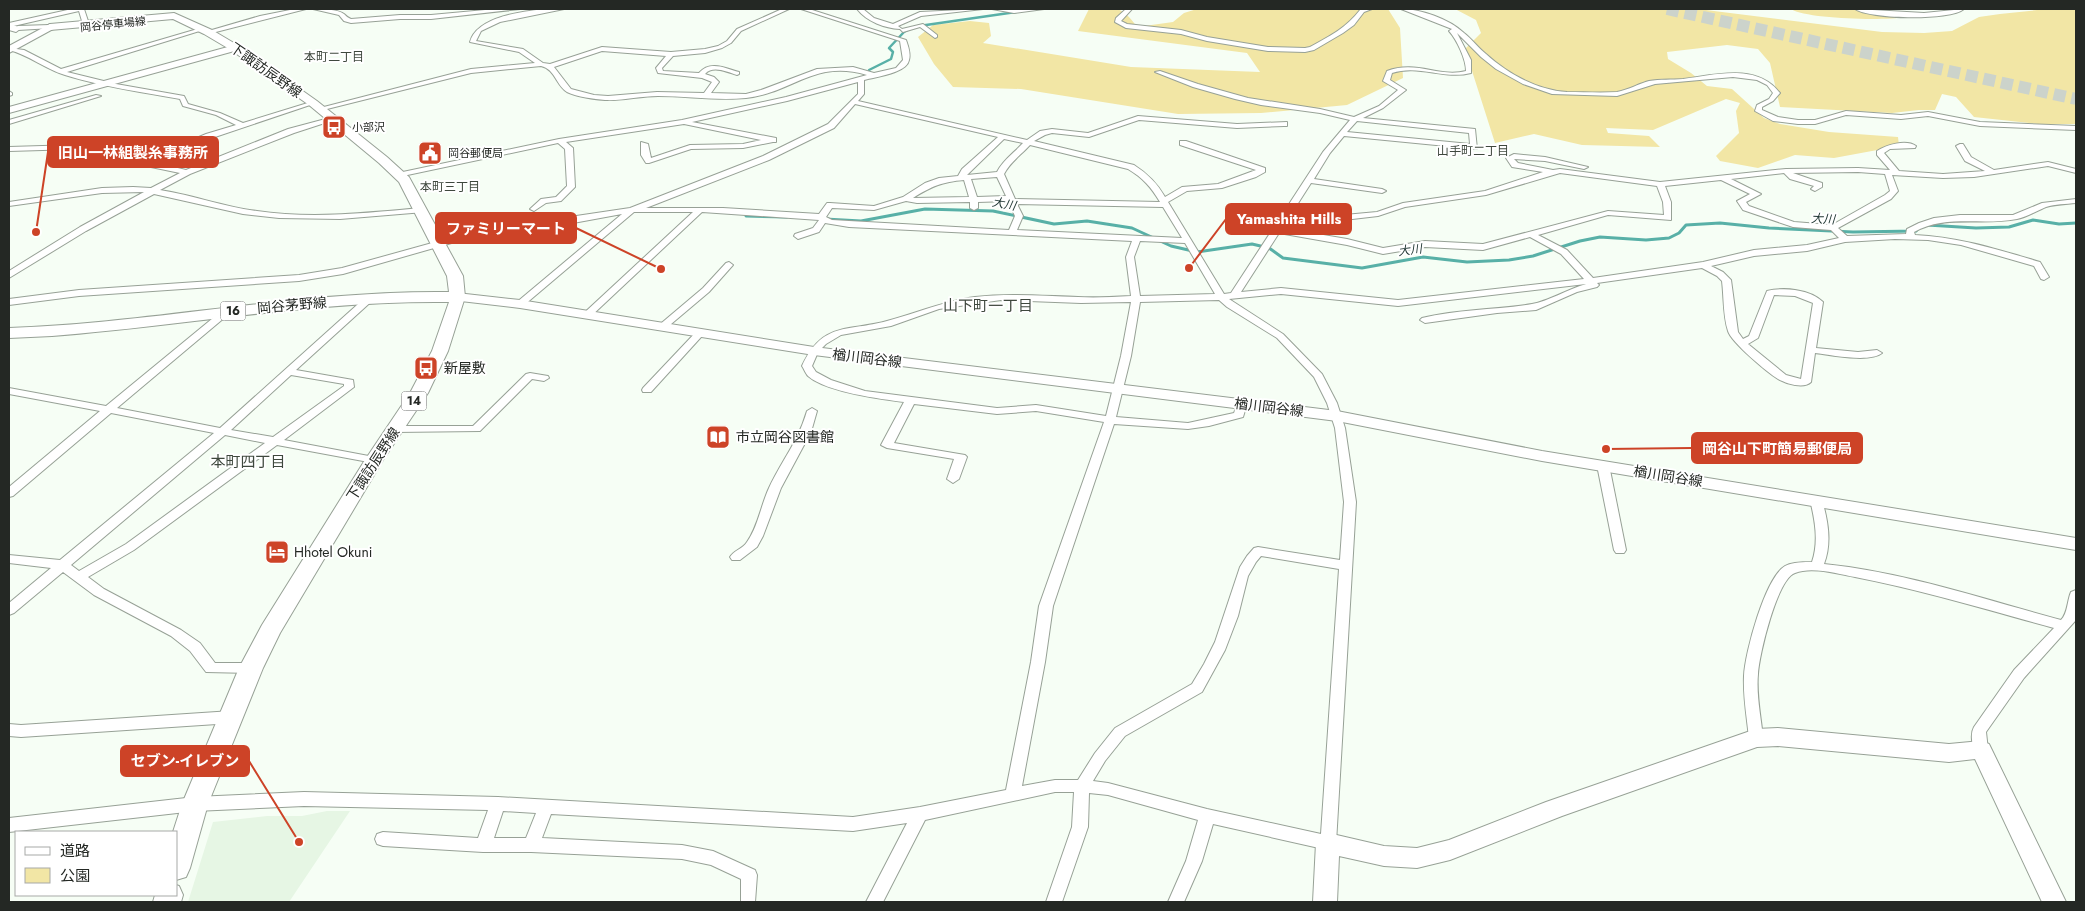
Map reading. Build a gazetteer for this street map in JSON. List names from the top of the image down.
{
  "streets": {
    "main road": [
      "岡谷停車場線",
      "下諏訪辰野線",
      "岡谷茅野線",
      "16",
      "楢川岡谷線",
      "14"
    ]
  },
  "crossings": [
    ["岡谷停車場線", "下諏訪辰野線"],
    ["下諏訪辰野線", "岡谷茅野線"],
    ["下諏訪辰野線", "楢川岡谷線"],
    ["岡谷茅野線", "楢川岡谷線"]
  ],
  "districts": [
    "本町二丁目",
    "山手町二丁目",
    "本町三丁目",
    "山下町一丁目",
    "本町四丁目"
  ],
  "water": ["大川"],
  "places": {
    "bus stop": ["小部沢", "新屋敷"],
    "public building": ["岡谷郵便局"],
    "other": [
      "旧山一林組製糸事務所",
      "Yamashita Hills",
      "ファミリーマート",
      "岡谷山下町簡易郵便局",
      "セブン-イレブン"
    ],
    "library": ["市立岡谷図書館"],
    "hotel": ["Hhotel Okuni"]
  },
  "legend": ["道路", "公園"]
}
